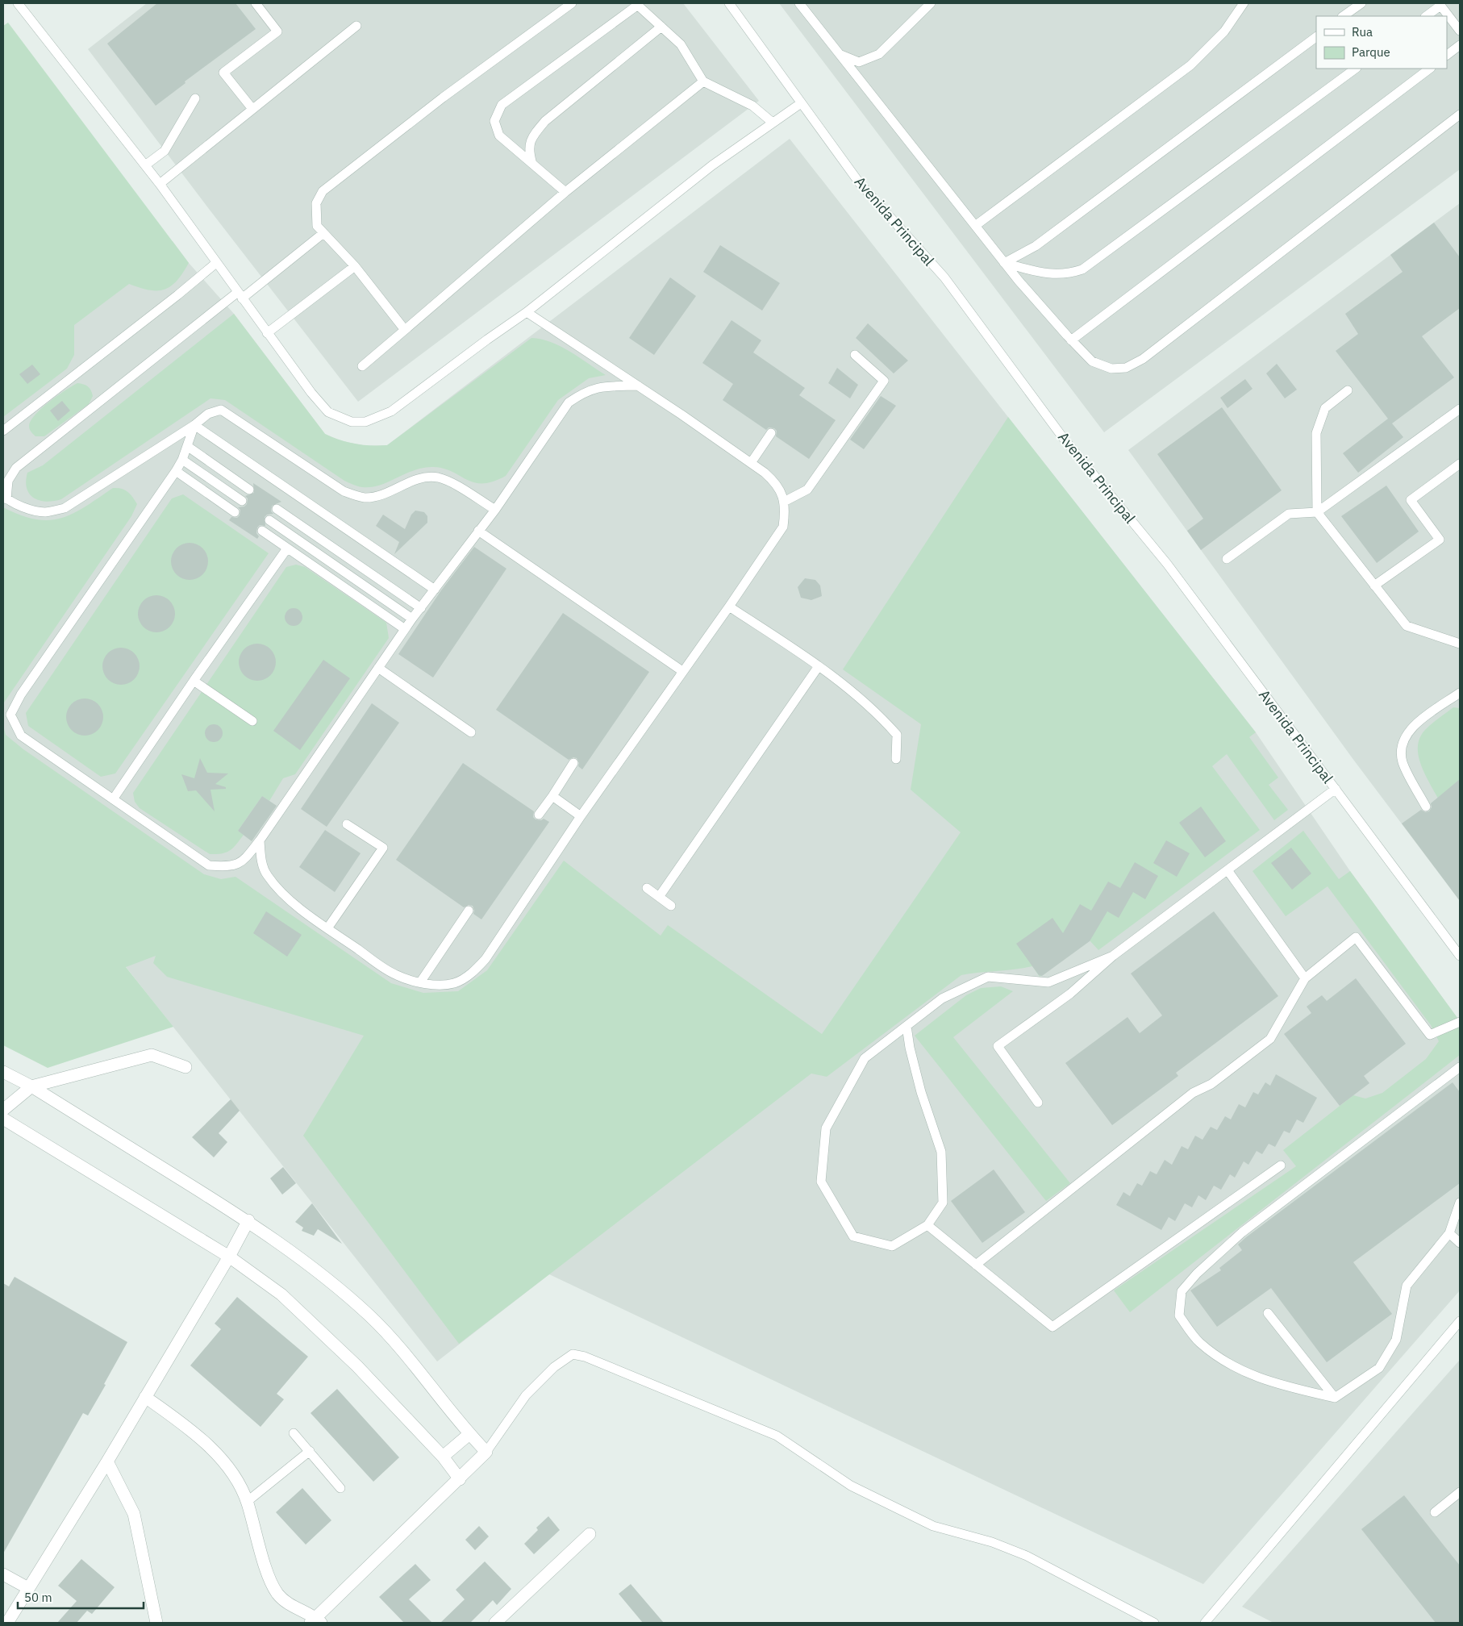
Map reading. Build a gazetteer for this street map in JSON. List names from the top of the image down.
{
  "streets": {
    "lane": ["Avenida Principal"]
  },
  "legend": ["Rua", "Parque"],
  "scale_bar": "50 m"
}
